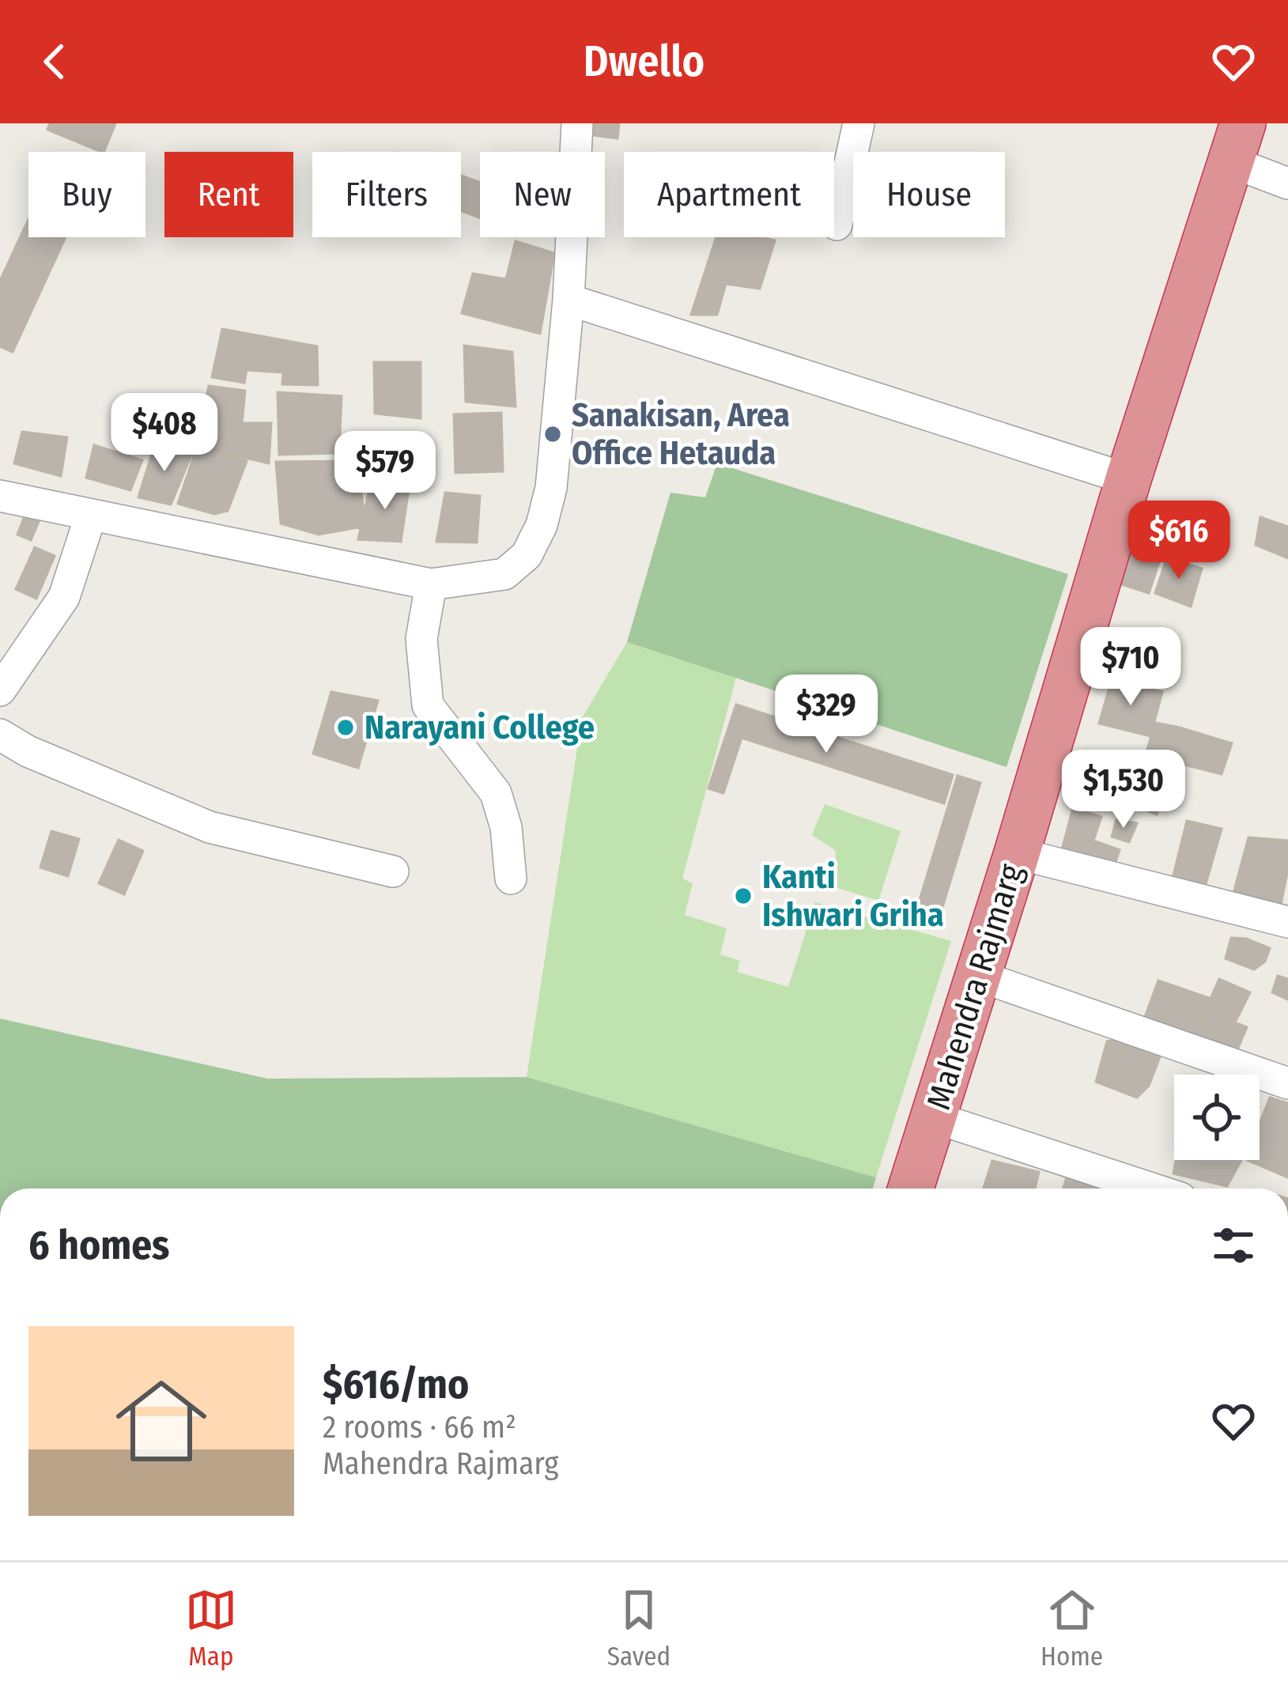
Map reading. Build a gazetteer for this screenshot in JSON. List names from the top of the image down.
{
  "streets": {
    "highway": ["Mahendra Rajmarg"]
  },
  "places": ["Sanakisan, Area Office Hetauda", "Narayani College", "Kanti Ishwari Griha"],
  "page": {
    "header": "Dwello",
    "chip": [
      "Buy",
      "Rent",
      "Filters",
      "New",
      "Apartment",
      "House"
    ],
    "price": [
      "$408",
      "$579",
      "$616",
      "$710",
      "$329",
      "$1,530"
    ],
    "heading": "6 homes",
    "list": [
      {
        "name": "$616/mo",
        "note": "2 rooms · 66 m² · Mahendra Rajmarg"
      }
    ],
    "tabs": ["Map", "Saved", "Home"]
  }
}
